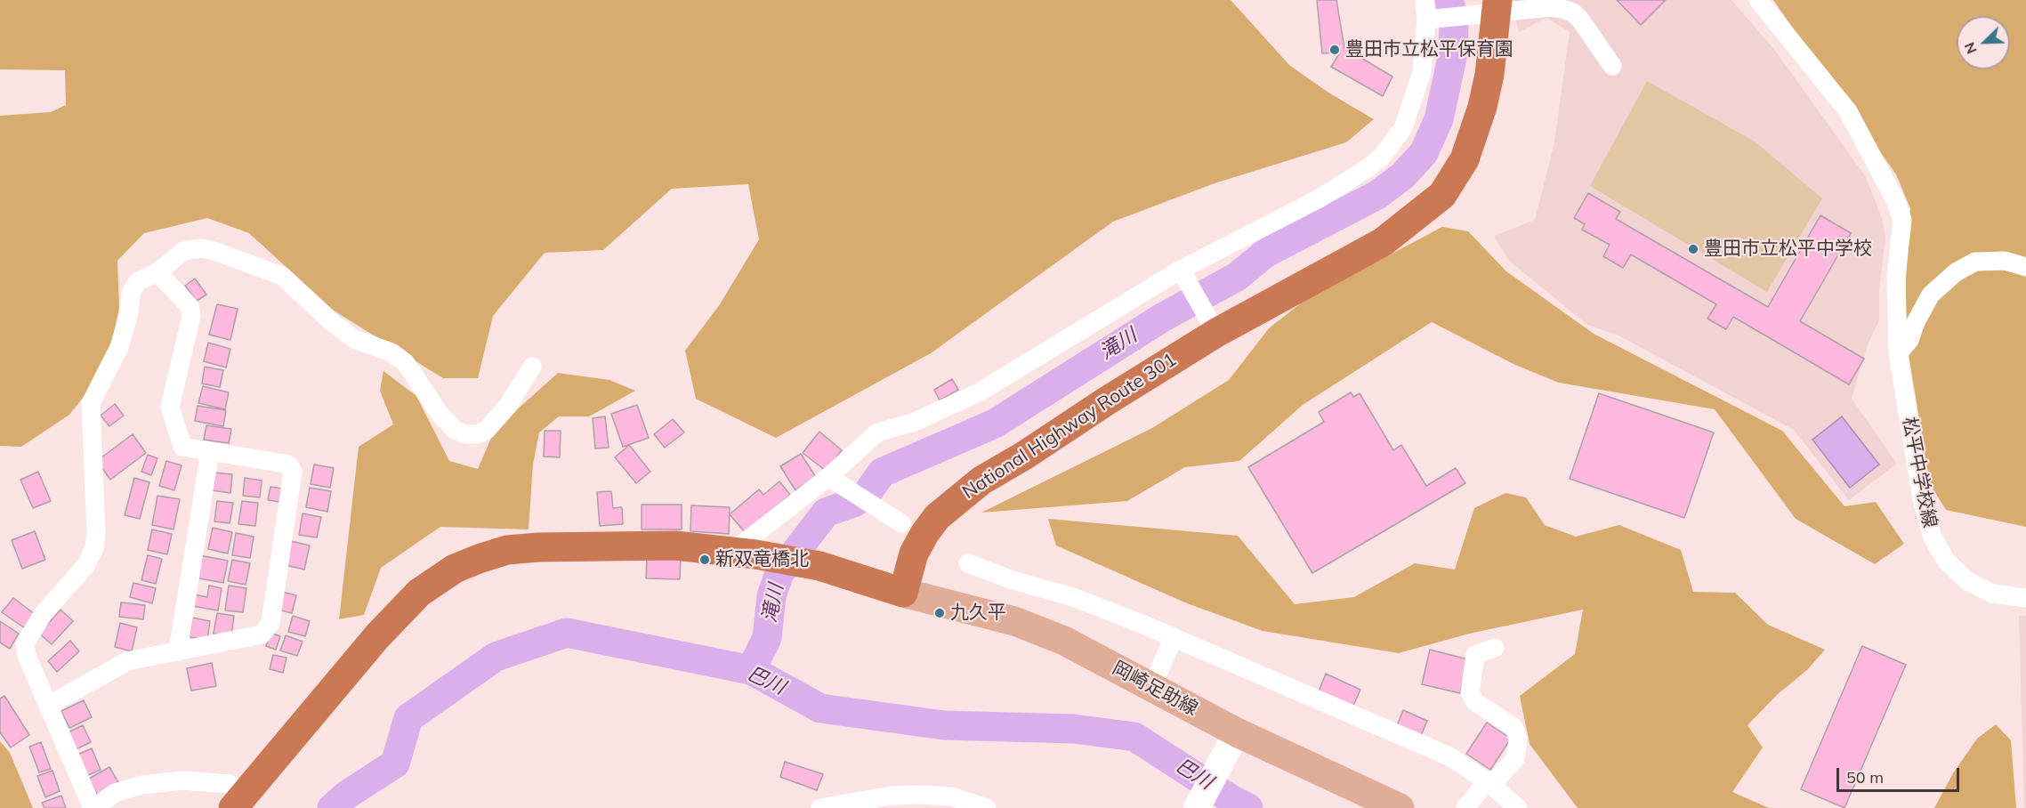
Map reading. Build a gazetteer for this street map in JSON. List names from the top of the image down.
{
  "streets": {
    "highway": ["National Highway Route 301"],
    "main road": ["岡崎足助線"],
    "street": ["松平中学校線"]
  },
  "crossings": [
    ["National Highway Route 301", "岡崎足助線"]
  ],
  "water": ["滝川", "巴川"],
  "places": [
    "豊田市立松平保育園",
    "豊田市立松平中学校",
    "新双竜橋北",
    "九久平"
  ],
  "scale_bar": "50 m",
  "north": "bottom left"
}
